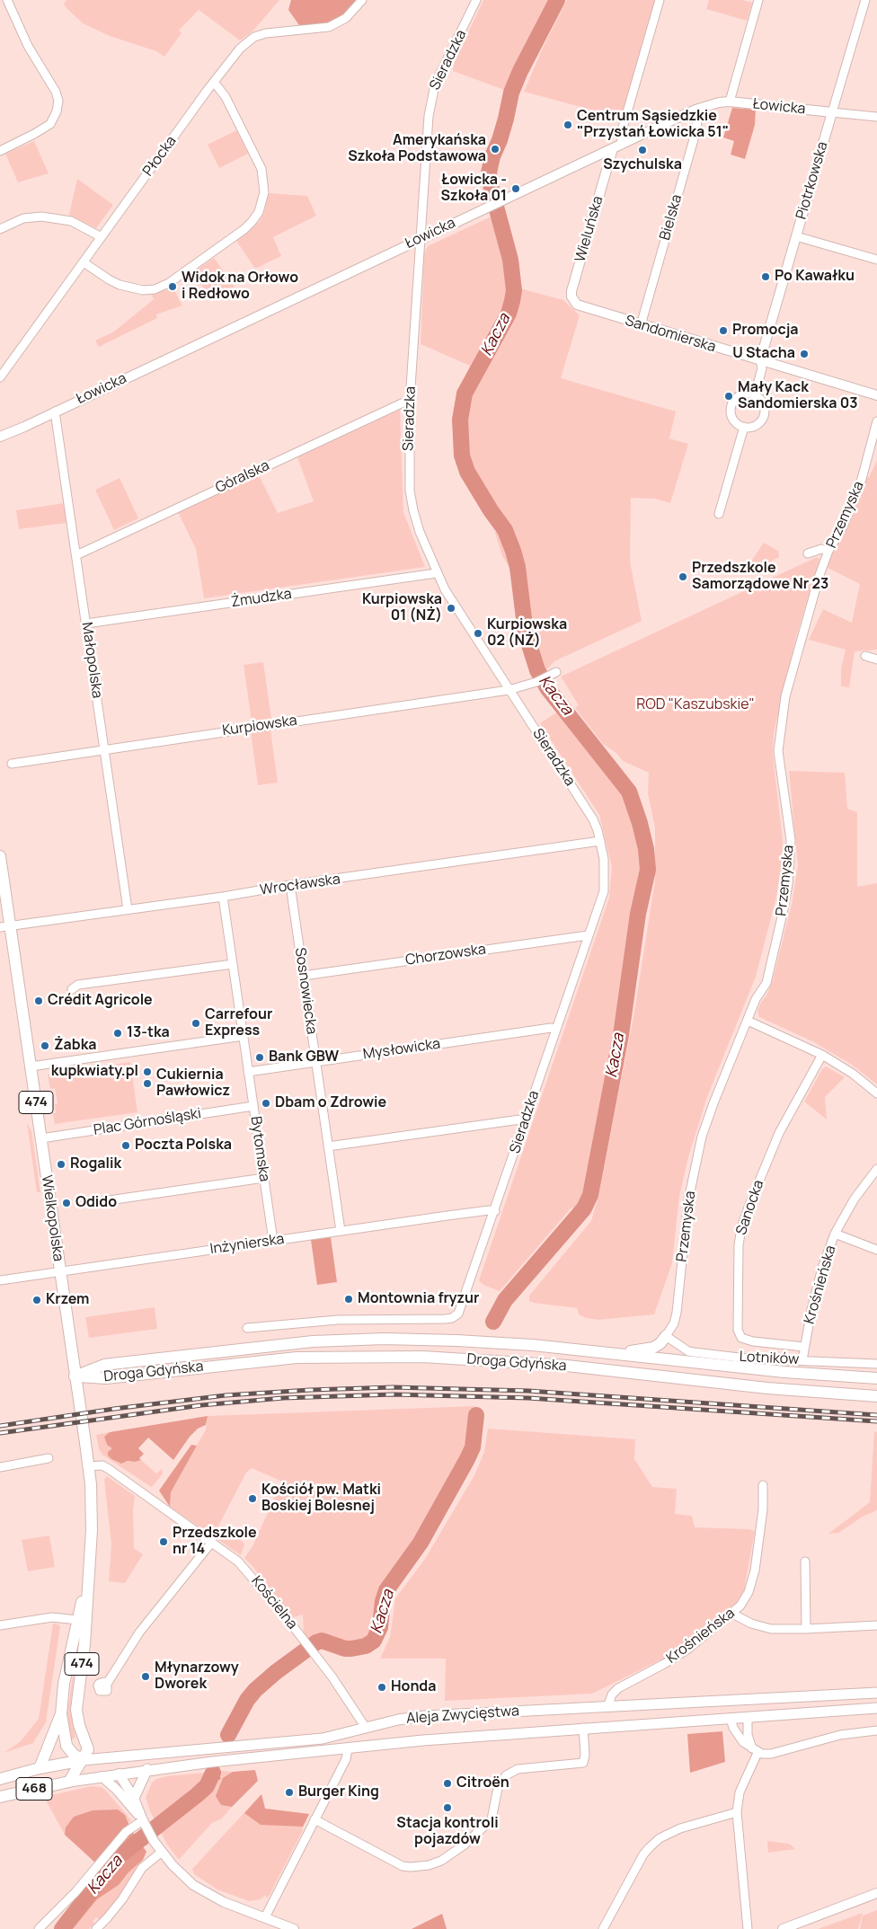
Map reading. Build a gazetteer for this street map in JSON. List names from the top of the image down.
{
  "streets": {
    "main road": [
      "474",
      "Wielkopolska",
      "Droga Gdyńska",
      "Aleja Zwycięstwa",
      "468"
    ],
    "street": [
      "Sieradzka",
      "Łowicka",
      "Płocka",
      "Piotrkowska",
      "Bielska",
      "Wieluńska",
      "Sandomierska",
      "Góralska",
      "Przemyska",
      "Żmudzka",
      "Małopolska",
      "Kurpiowska",
      "Wrocławska",
      "Chorzowska",
      "Sosnowiecka",
      "Mysłowicka",
      "Plac Górnośląski",
      "Bytomska",
      "Sanocka",
      "Inżynierska",
      "Krośnieńska",
      "Lotników",
      "Kościelna"
    ]
  },
  "crossings": [
    ["Sieradzka", "Łowicka"],
    ["Sieradzka", "Góralska"],
    ["Sieradzka", "Żmudzka"],
    ["Sieradzka", "Kurpiowska"],
    ["Sieradzka", "Wrocławska"],
    ["Sieradzka", "Chorzowska"],
    ["Sieradzka", "Mysłowicka"],
    ["Sieradzka", "Inżynierska"],
    ["Łowicka", "Piotrkowska"],
    ["Łowicka", "Bielska"],
    ["Łowicka", "Wieluńska"],
    ["Łowicka", "Małopolska"],
    ["Piotrkowska", "Sandomierska"],
    ["Bielska", "Sandomierska"],
    ["Wieluńska", "Sandomierska"],
    ["Góralska", "Małopolska"],
    ["Przemyska", "Lotników"],
    ["Żmudzka", "Małopolska"],
    ["Małopolska", "Kurpiowska"],
    ["Małopolska", "Wrocławska"],
    ["Wrocławska", "Sosnowiecka"],
    ["Wrocławska", "Bytomska"],
    ["Wrocławska", "Wielkopolska"],
    ["Chorzowska", "Sosnowiecka"],
    ["Sosnowiecka", "Mysłowicka"],
    ["Sosnowiecka", "Inżynierska"],
    ["Mysłowicka", "Bytomska"],
    ["474", "Wielkopolska"],
    ["474", "Aleja Zwycięstwa"],
    ["Plac Górnośląski", "Bytomska"],
    ["Plac Górnośląski", "Wielkopolska"],
    ["Bytomska", "Inżynierska"],
    ["Sanocka", "Krośnieńska"],
    ["Wielkopolska", "Inżynierska"],
    ["Wielkopolska", "Droga Gdyńska"],
    ["Wielkopolska", "Kościelna"],
    ["Wielkopolska", "Aleja Zwycięstwa"],
    ["Krośnieńska", "Lotników"],
    ["Krośnieńska", "Aleja Zwycięstwa"],
    ["Kościelna", "Aleja Zwycięstwa"]
  ],
  "water": ["Kacza"],
  "parks": ["ROD \"Kaszubskie\""],
  "places": [
    "Centrum Sąsiedzkie \"Przystań Łowicka 51\"",
    "Amerykańska Szkoła Podstawowa",
    "Szychulska",
    "Łowicka - Szkoła 01",
    "Po Kawałku",
    "Widok na Orłowo i Redłowo",
    "Promocja",
    "U Stacha",
    "Mały Kack Sandomierska 03",
    "Przedszkole Samorządowe Nr 23",
    "Kurpiowska 01 (NŻ)",
    "Kurpiowska 02 (NŻ)",
    "Crédit Agricole",
    "Carrefour Express",
    "13-tka",
    "Żabka",
    "Bank GBW",
    "kupkwiaty.pl",
    "Cukiernia Pawłowicz",
    "Dbam o Zdrowie",
    "Poczta Polska",
    "Rogalik",
    "Odido",
    "Montownia fryzur",
    "Krzem",
    "Kościół pw. Matki Boskiej Bolesnej",
    "Przedszkole nr 14",
    "Młynarzowy Dworek",
    "Honda",
    "Citroën",
    "Burger King",
    "Stacja kontroli pojazdów"
  ]
}
